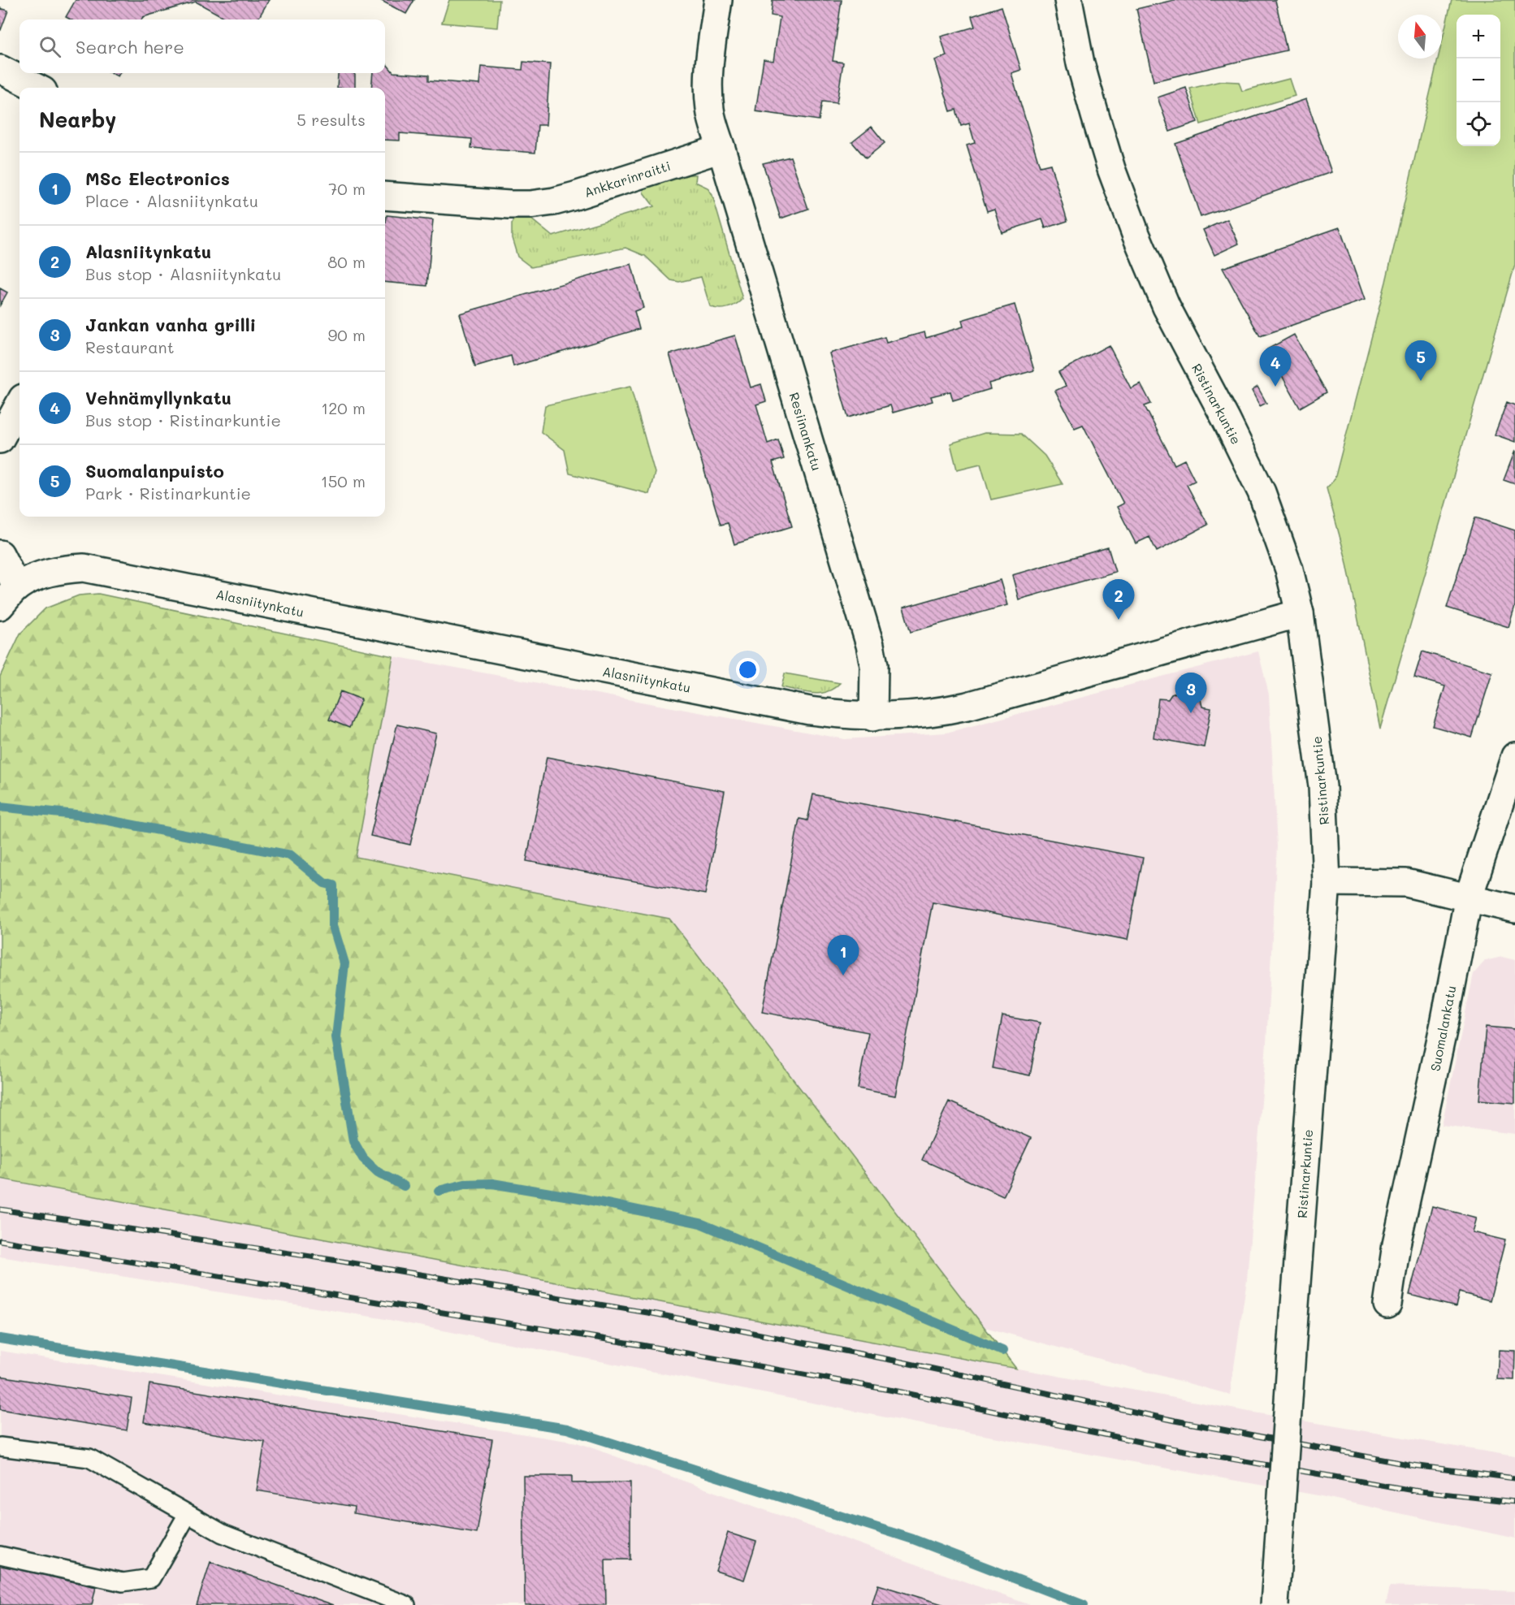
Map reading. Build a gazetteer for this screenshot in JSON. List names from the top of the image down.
{
  "streets": {
    "street": [
      "Ankkarinraitti",
      "Ristinarkuntie",
      "Resiinankatu",
      "Alasniitynkatu",
      "Suomalankatu"
    ]
  },
  "crossings": [
    ["Ankkarinraitti", "Resiinankatu"],
    ["Ristinarkuntie", "Alasniitynkatu"],
    ["Resiinankatu", "Alasniitynkatu"]
  ],
  "north": "top",
  "page": {
    "map_buttons": ["+", "−"],
    "search": "Search here",
    "heading": ["Nearby", "5 results"],
    "list": [
      {
        "mark": "1",
        "name": "MSc Electronics",
        "note": "Place · Alasniitynkatu",
        "value": "70 m"
      },
      {
        "mark": "2",
        "name": "Alasniitynkatu",
        "note": "Bus stop · Alasniitynkatu",
        "value": "80 m"
      },
      {
        "mark": "3",
        "name": "Jankan vanha grilli",
        "note": "Restaurant",
        "value": "90 m"
      },
      {
        "mark": "4",
        "name": "Vehnämyllynkatu",
        "note": "Bus stop · Ristinarkuntie",
        "value": "120 m"
      },
      {
        "mark": "5",
        "name": "Suomalanpuisto",
        "note": "Park · Ristinarkuntie",
        "value": "150 m"
      }
    ],
    "pins": [
      "5",
      "4",
      "2",
      "3",
      "1"
    ]
  }
}
